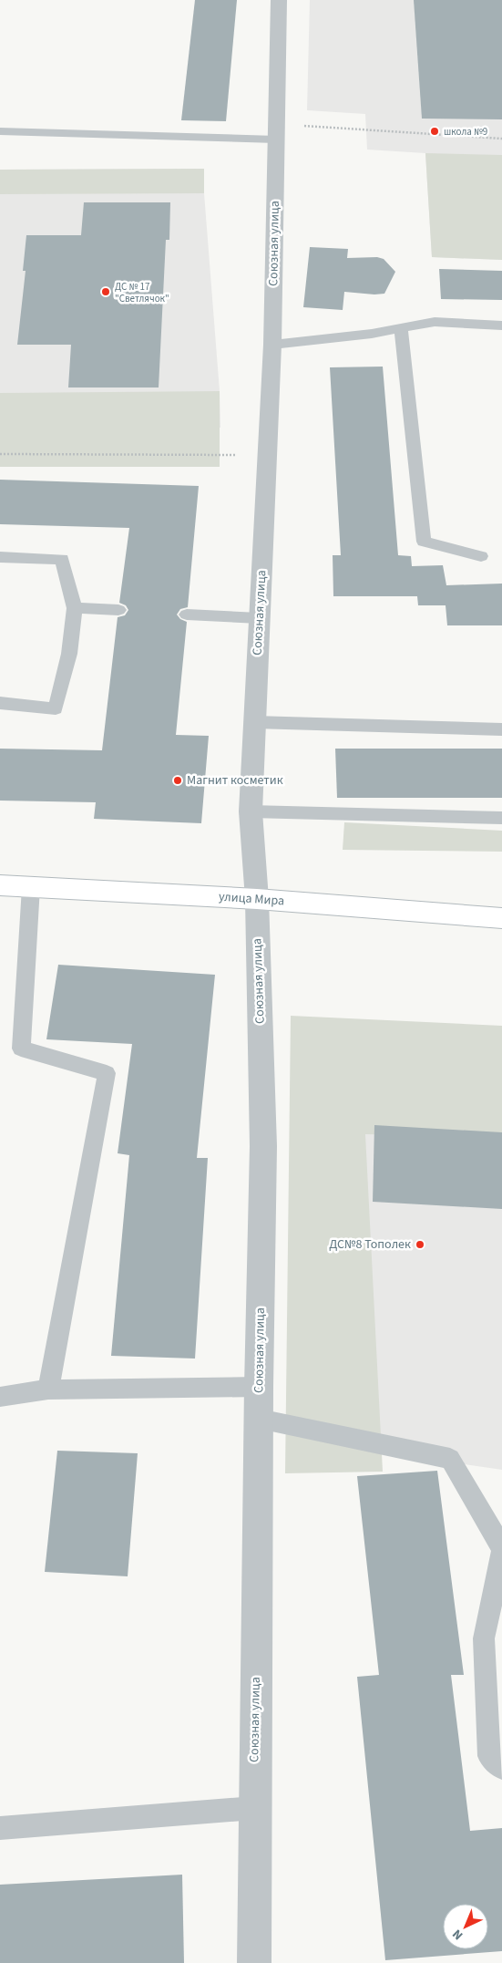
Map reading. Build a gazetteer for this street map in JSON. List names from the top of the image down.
{
  "streets": {
    "main road": ["улица Мира"],
    "street": ["Союзная улица"]
  },
  "crossings": [
    ["Союзная улица", "улица Мира"]
  ],
  "places": [
    "школа №9",
    "ДС № 17 \"Светлячок\"",
    "Магнит косметик",
    "ДС№8 Тополек"
  ],
  "north": "bottom left"
}
